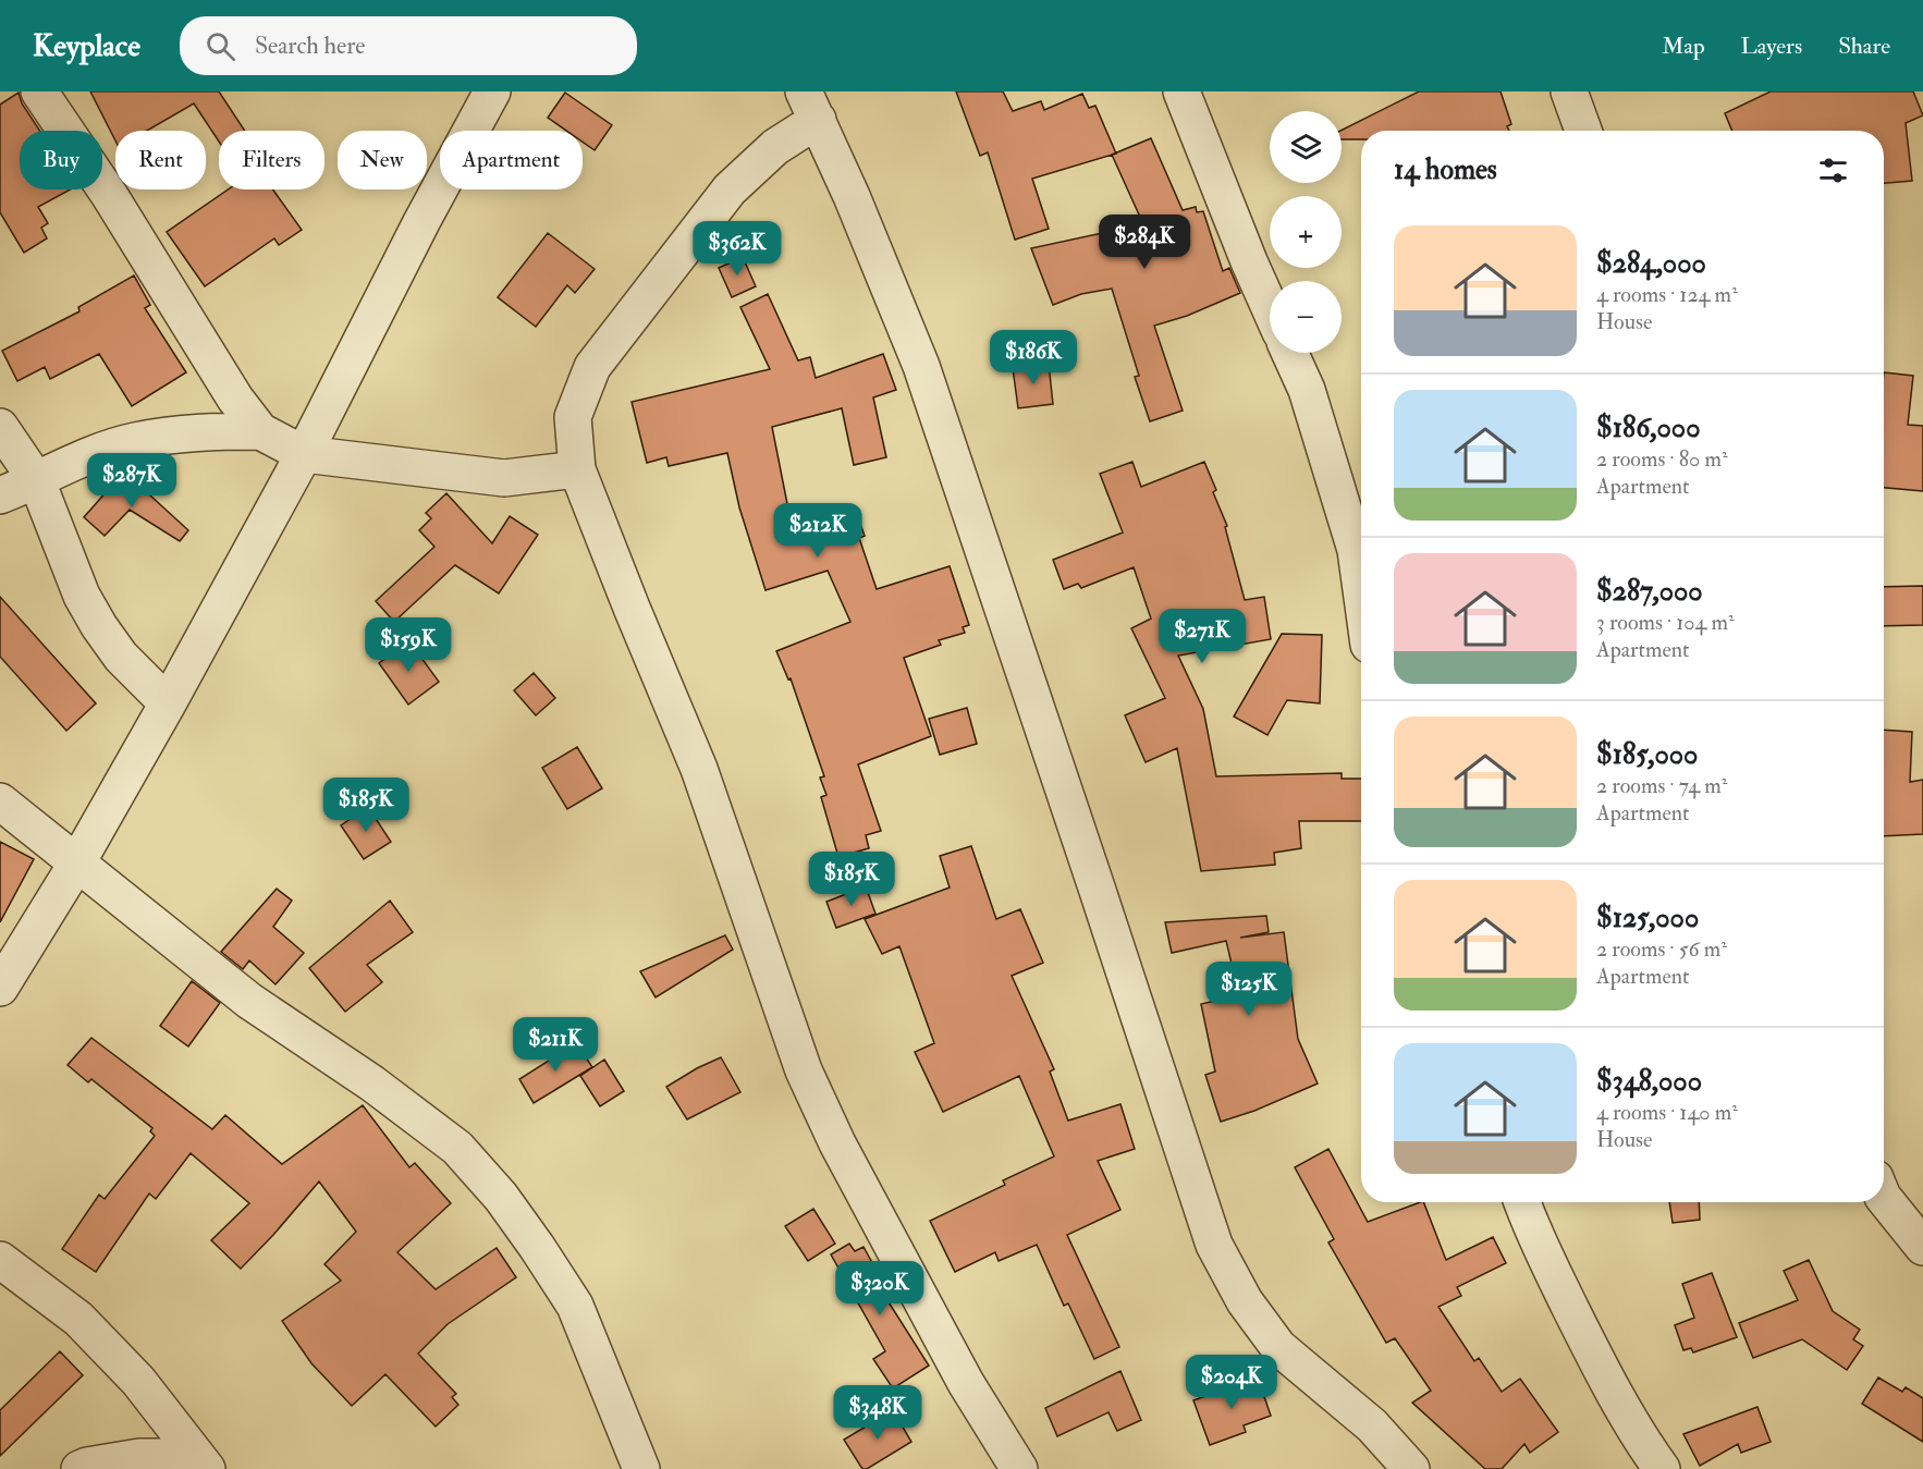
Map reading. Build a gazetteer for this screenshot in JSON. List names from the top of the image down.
{
  "page": {
    "header": "Keyplace",
    "search": "Search here",
    "nav": ["Map", "Layers", "Share"],
    "map_buttons": ["+", "−"],
    "chip": [
      "Buy",
      "Rent",
      "Filters",
      "New",
      "Apartment"
    ],
    "heading": "14 homes",
    "list": [
      {
        "name": "$284,000",
        "note": "4 rooms · 124 m² · House"
      },
      {
        "name": "$186,000",
        "note": "2 rooms · 80 m² · Apartment"
      },
      {
        "name": "$287,000",
        "note": "3 rooms · 104 m² · Apartment"
      },
      {
        "name": "$185,000",
        "note": "2 rooms · 74 m² · Apartment"
      },
      {
        "name": "$125,000",
        "note": "2 rooms · 56 m² · Apartment"
      },
      {
        "name": "$348,000",
        "note": "4 rooms · 140 m² · House"
      }
    ],
    "price": [
      "$284K",
      "$362K",
      "$186K",
      "$287K",
      "$212K",
      "$271K",
      "$159K",
      "$185K",
      "$185K",
      "$125K",
      "$211K",
      "$320K",
      "$204K",
      "$348K"
    ]
  }
}
